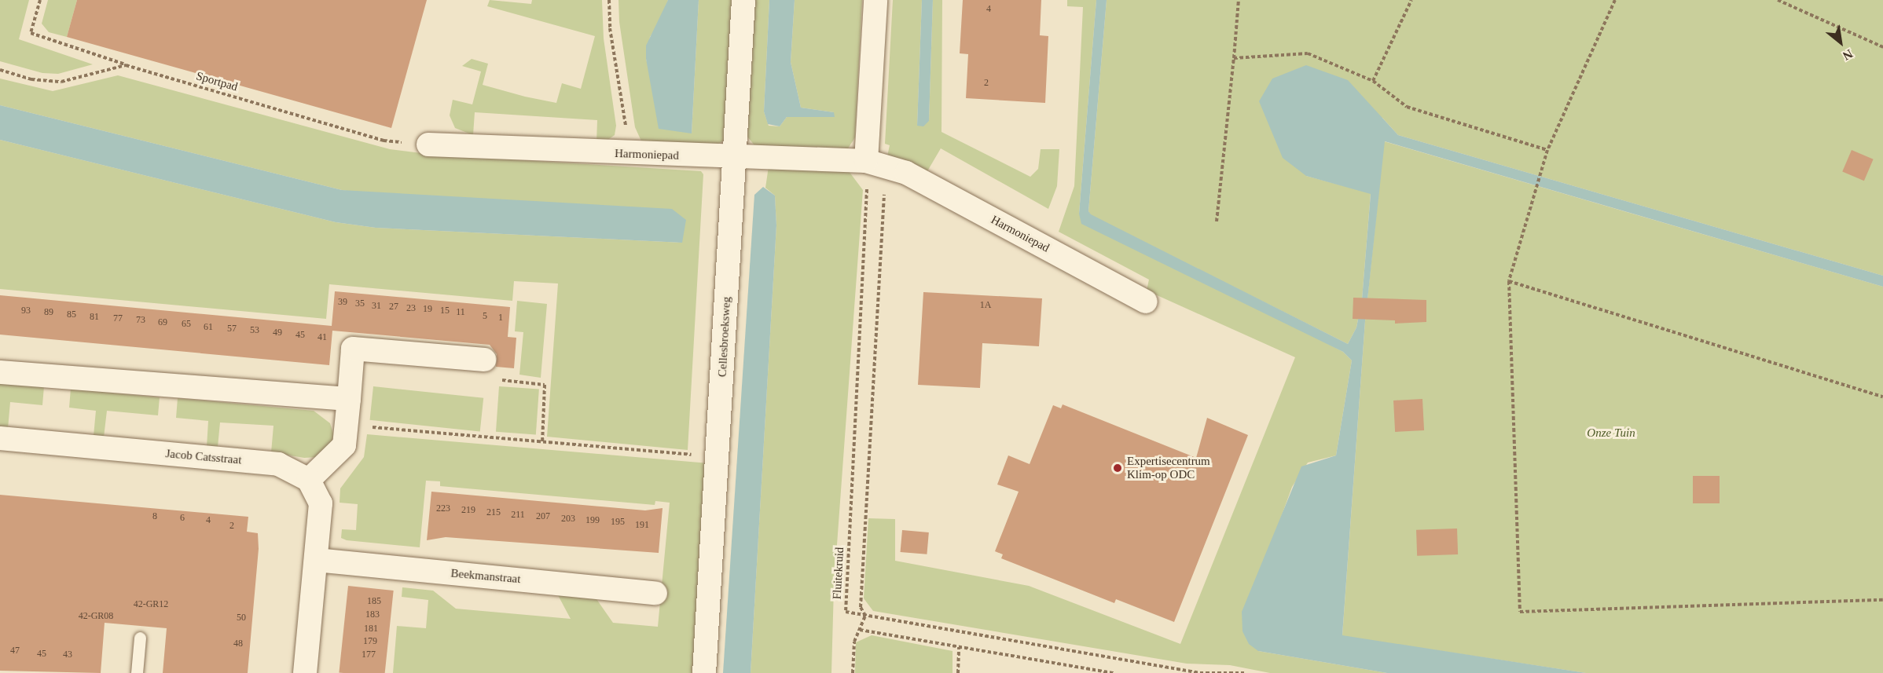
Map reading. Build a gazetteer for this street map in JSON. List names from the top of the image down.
{
  "streets": {
    "street": [
      "Harmoniepad",
      "Cellesbroeksweg",
      "Jacob Catsstraat",
      "Beekmanstraat"
    ],
    "path": ["Sportpad", "Fluitekruid"]
  },
  "crossings": [
    ["Sportpad", "Harmoniepad"],
    ["Harmoniepad", "Cellesbroeksweg"],
    ["Harmoniepad", "Fluitekruid"]
  ],
  "parks": ["Onze Tuin"],
  "places": ["Expertisecentrum Klim-op ODC"],
  "house_numbers": [
    "4",
    "2",
    "39",
    "35",
    "1A",
    "31",
    "27",
    "23",
    "19",
    "93",
    "15",
    "89",
    "11",
    "85",
    "5",
    "81",
    "1",
    "77",
    "73",
    "69",
    "65",
    "61",
    "57",
    "53",
    "49",
    "45",
    "41",
    "223",
    "219",
    "215",
    "211",
    "8",
    "207",
    "6",
    "203",
    "4",
    "199",
    "195",
    "191",
    "2",
    "185",
    "42-GR12",
    "183",
    "42-GR08",
    "50",
    "181",
    "179",
    "48",
    "47",
    "45",
    "43",
    "177"
  ],
  "north": "bottom right"
}
